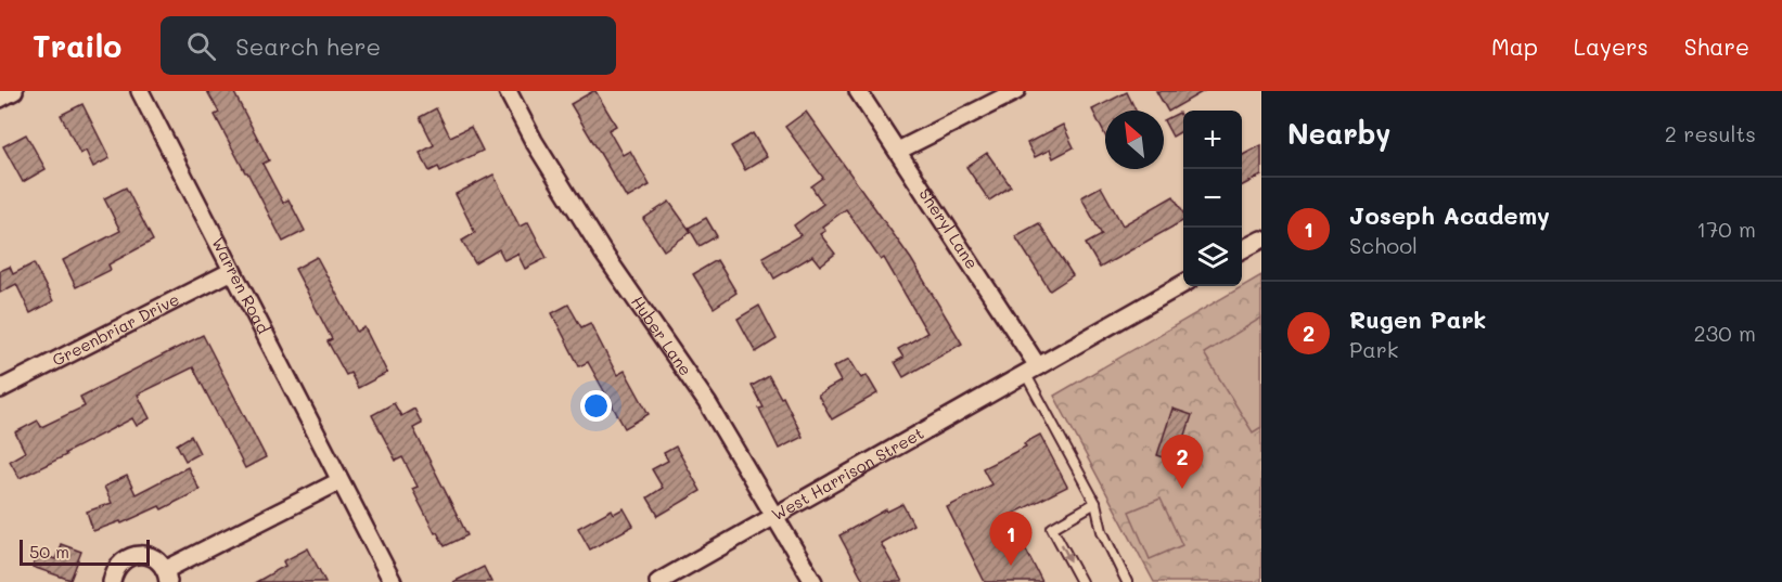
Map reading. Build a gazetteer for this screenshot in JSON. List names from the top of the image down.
{
  "streets": {
    "street": [
      "Sheryl Lane",
      "Warren Road",
      "Greenbriar Drive",
      "Huber Lane",
      "West Harrison Street"
    ]
  },
  "crossings": [
    ["Sheryl Lane", "West Harrison Street"],
    ["Warren Road", "Greenbriar Drive"],
    ["Huber Lane", "West Harrison Street"]
  ],
  "scale_bar": "50 m",
  "north": "top left",
  "page": {
    "header": "Trailo",
    "search": "Search here",
    "nav": ["Map", "Layers", "Share"],
    "heading": ["Nearby", "2 results"],
    "map_buttons": ["+", "−"],
    "list": [
      {
        "mark": "1",
        "name": "Joseph Academy",
        "note": "School",
        "value": "170 m"
      },
      {
        "mark": "2",
        "name": "Rugen Park",
        "note": "Park",
        "value": "230 m"
      }
    ],
    "pins": ["2", "1"],
    "scale": "50 m"
  }
}
